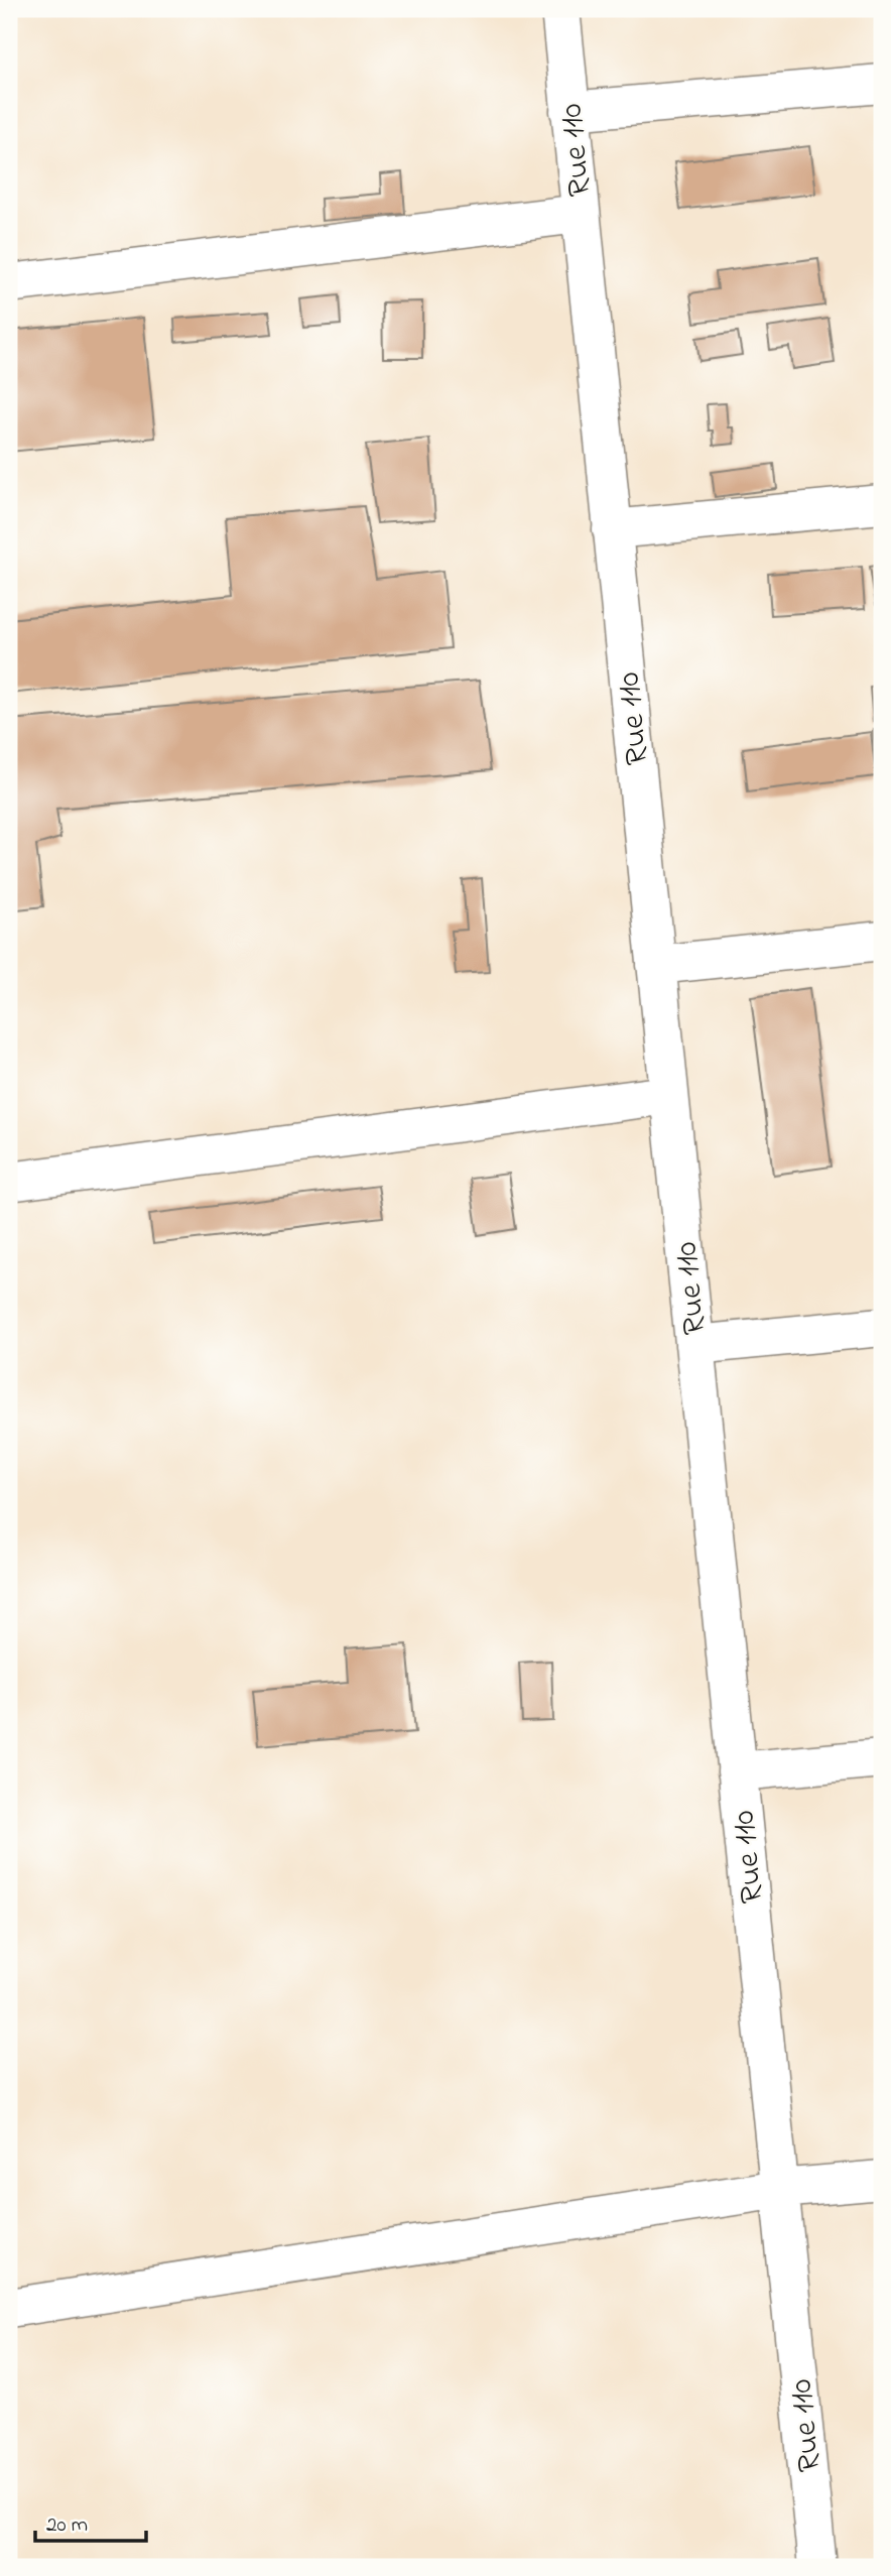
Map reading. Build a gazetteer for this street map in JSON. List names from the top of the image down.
{
  "streets": {
    "street": ["Rue 110"]
  },
  "scale_bar": "20 m"
}
